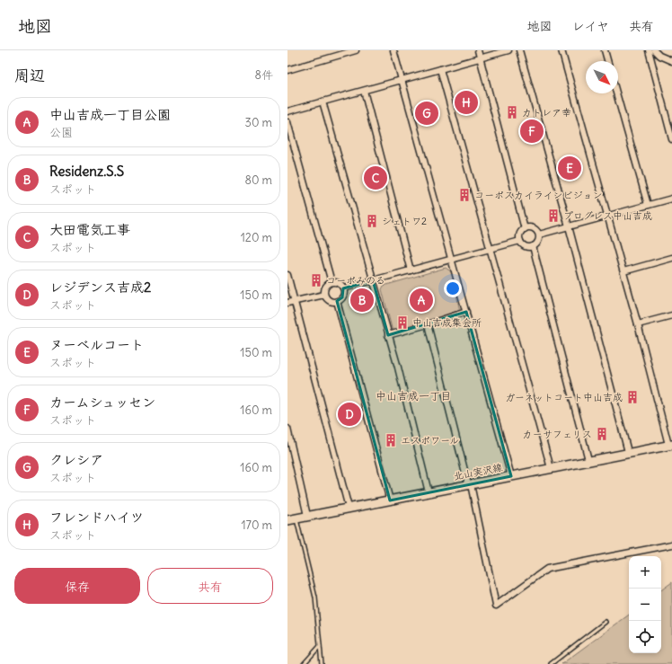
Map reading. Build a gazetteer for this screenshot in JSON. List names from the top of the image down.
{
  "streets": {
    "street": ["北山実沢線"]
  },
  "districts": ["中山吉成一丁目"],
  "places": {
    "building": [
      "カトレア幸",
      "コーポスカイラインピジョン",
      "プログレス中山吉成",
      "シェトワ2",
      "コーポみのる",
      "中山吉成集会所",
      "ガーネットコート中山吉成",
      "カーサフェリス",
      "エスポワール"
    ]
  },
  "north": "bottom right",
  "page": {
    "header": "地図",
    "nav": ["地図", "レイヤ", "共有"],
    "heading": ["周辺", "8件"],
    "pins": [
      "H",
      "G",
      "F",
      "E",
      "C",
      "A",
      "B",
      "D"
    ],
    "list": [
      {
        "mark": "A",
        "name": "中山吉成一丁目公園",
        "note": "公園",
        "value": "30 m"
      },
      {
        "mark": "B",
        "name": "Residenz.S.S",
        "note": "スポット",
        "value": "80 m"
      },
      {
        "mark": "C",
        "name": "大田電気工事",
        "note": "スポット",
        "value": "120 m"
      },
      {
        "mark": "D",
        "name": "レジデンス吉成2",
        "note": "スポット",
        "value": "150 m"
      },
      {
        "mark": "E",
        "name": "ヌーベルコート",
        "note": "スポット",
        "value": "150 m"
      },
      {
        "mark": "F",
        "name": "カームシュッセン",
        "note": "スポット",
        "value": "160 m"
      },
      {
        "mark": "G",
        "name": "クレシア",
        "note": "スポット",
        "value": "160 m"
      },
      {
        "mark": "H",
        "name": "フレンドハイツ",
        "note": "スポット",
        "value": "170 m"
      }
    ],
    "map_buttons": ["+", "−"],
    "buttons": ["保存", "共有"]
  }
}
